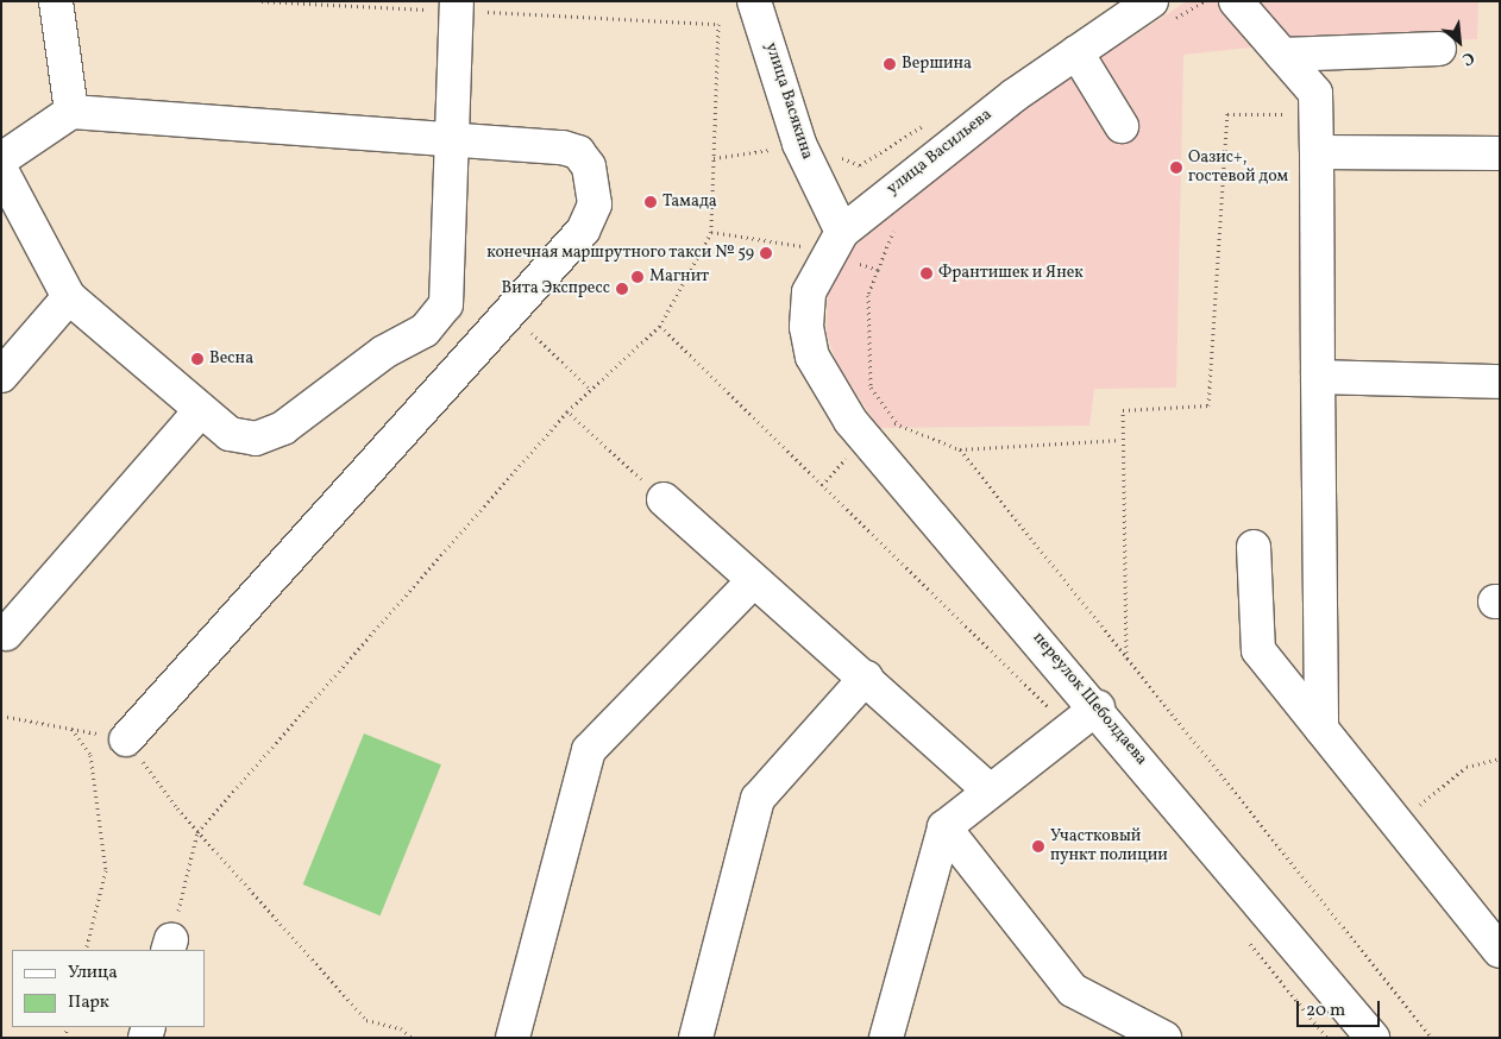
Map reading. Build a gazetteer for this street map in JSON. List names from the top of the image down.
{
  "streets": {
    "street": ["улица Васякина", "улица Васильева", "переулок Шеболдаева"]
  },
  "crossings": [
    ["улица Васякина", "улица Васильева"],
    ["улица Васильева", "переулок Шеболдаева"]
  ],
  "places": [
    "Вершина",
    "Оазис+, гостевой дом",
    "Тамада",
    "конечная маршрутного такси № 59",
    "Франтишек и Янек",
    "Магнит",
    "Вита Экспресс",
    "Весна",
    "Участковый пункт полиции"
  ],
  "legend": ["Улица", "Парк"],
  "scale_bar": "20 m",
  "north": "bottom right"
}
